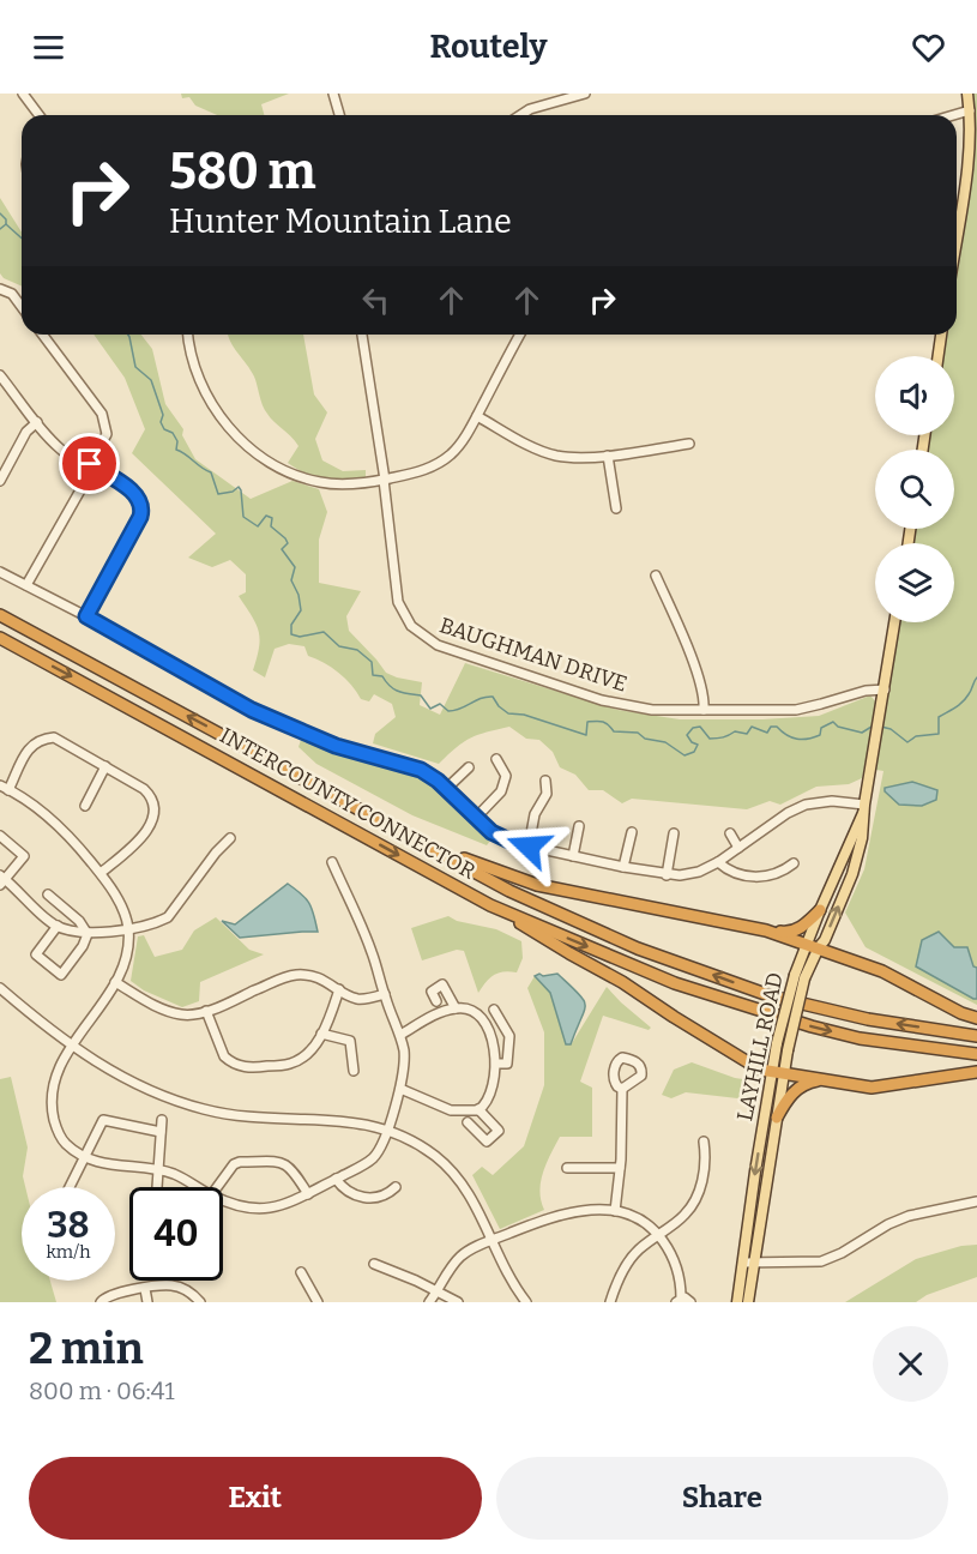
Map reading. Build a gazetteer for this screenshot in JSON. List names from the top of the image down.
{
  "streets": {
    "highway": ["INTERCOUNTY CONNECTOR"],
    "main road": ["LAYHILL ROAD"],
    "street": ["BAUGHMAN DRIVE"]
  },
  "crossings": [
    ["BAUGHMAN DRIVE", "LAYHILL ROAD"]
  ],
  "page": {
    "header": "Routely",
    "turn": ["580 m", "Hunter Mountain Lane"],
    "speed": "38 km/h",
    "limit": "40",
    "heading": ["2 min", "800 m · 06:41"],
    "buttons": ["Exit", "Share"]
  }
}
